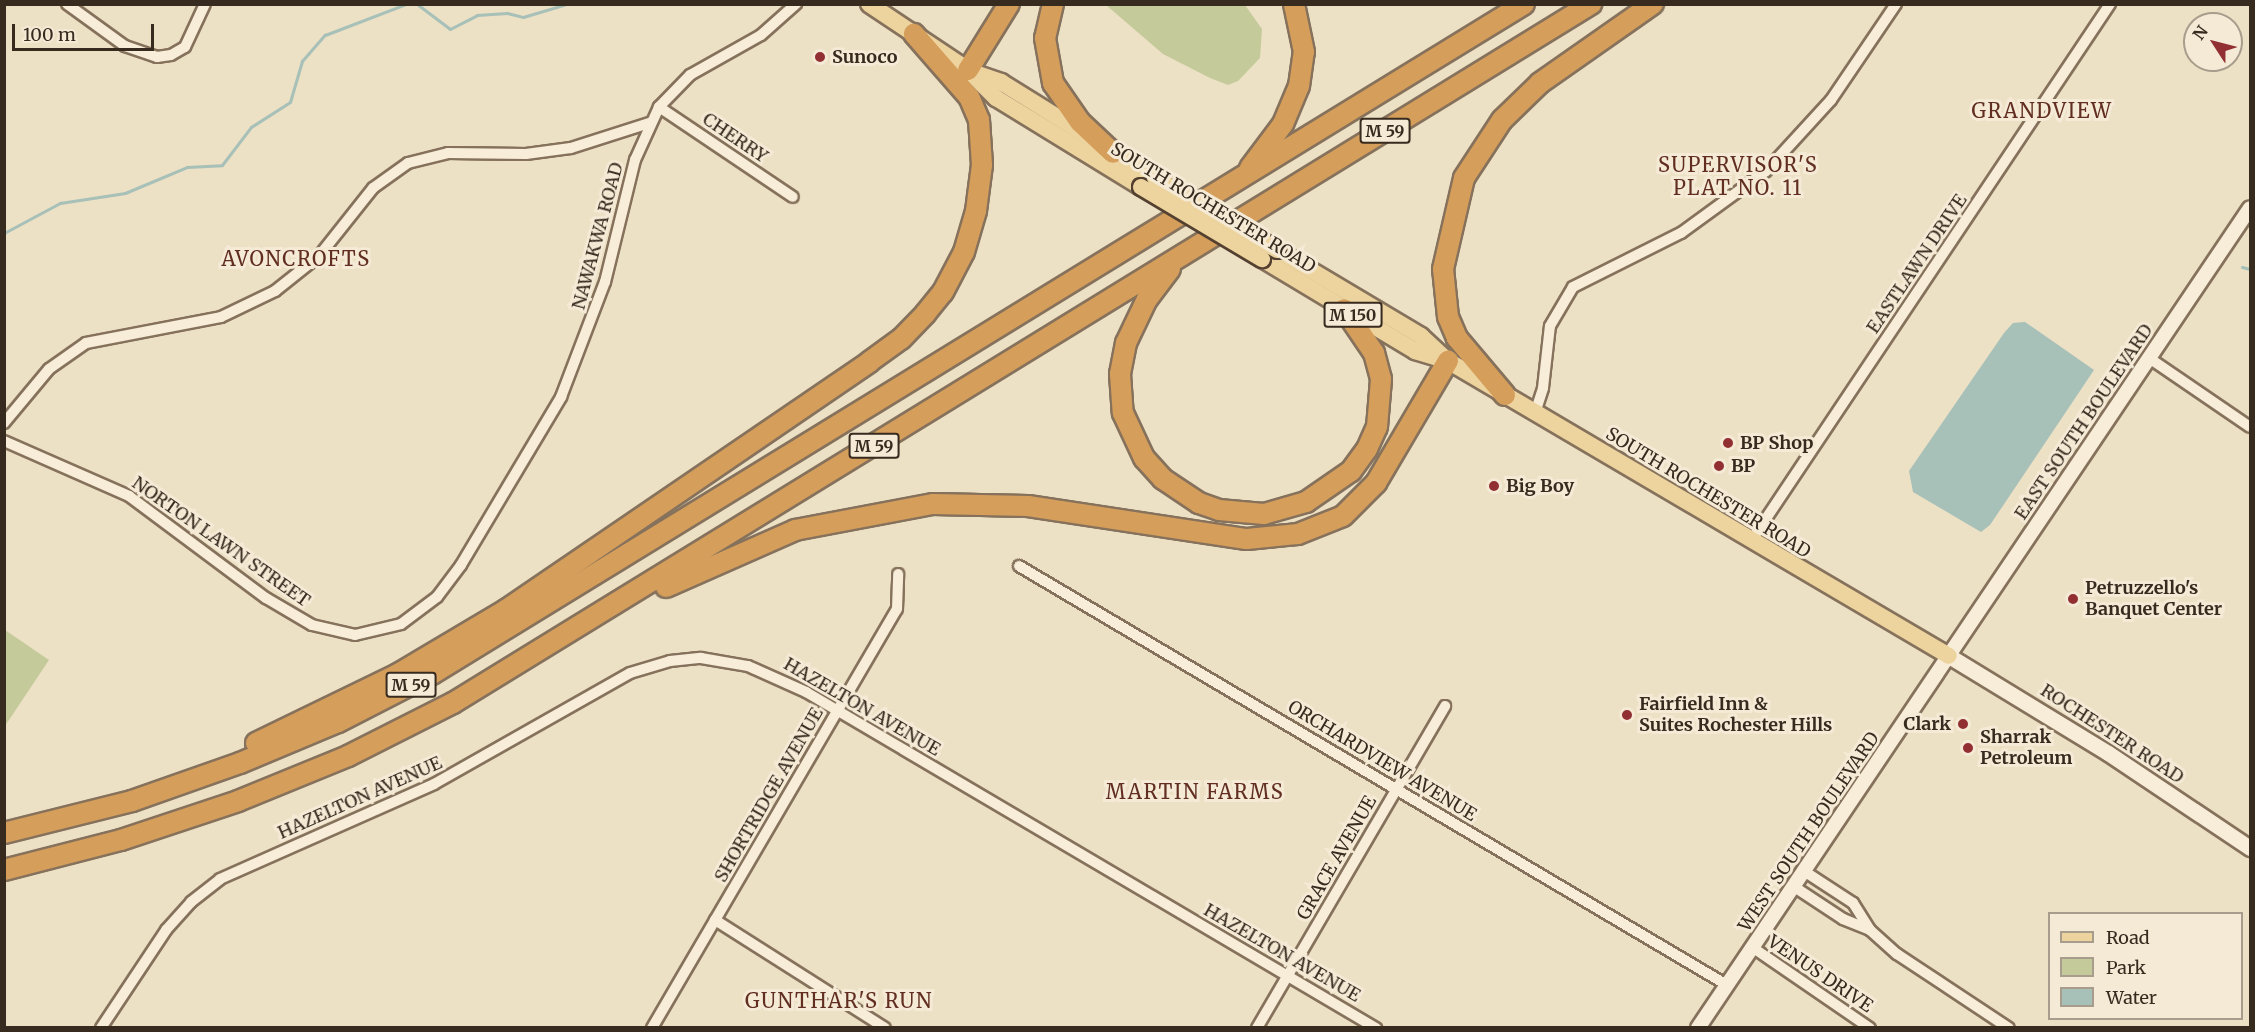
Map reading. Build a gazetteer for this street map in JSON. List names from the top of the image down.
{
  "streets": {
    "highway": ["M 59"],
    "main road": ["SOUTH ROCHESTER ROAD", "M 150", "ROCHESTER ROAD"],
    "street": [
      "CHERRY",
      "NAWAKWA ROAD",
      "EASTLAWN DRIVE",
      "EAST SOUTH BOULEVARD",
      "NORTON LAWN STREET",
      "HAZELTON AVENUE",
      "ORCHARDVIEW AVENUE",
      "SHORTRIDGE AVENUE",
      "WEST SOUTH BOULEVARD",
      "GRACE AVENUE",
      "VENUS DRIVE"
    ]
  },
  "crossings": [
    ["CHERRY", "NAWAKWA ROAD"],
    ["SOUTH ROCHESTER ROAD", "EASTLAWN DRIVE"],
    ["SOUTH ROCHESTER ROAD", "EAST SOUTH BOULEVARD"],
    ["SOUTH ROCHESTER ROAD", "ROCHESTER ROAD"],
    ["SOUTH ROCHESTER ROAD", "WEST SOUTH BOULEVARD"],
    ["NAWAKWA ROAD", "NORTON LAWN STREET"],
    ["EAST SOUTH BOULEVARD", "ROCHESTER ROAD"],
    ["EAST SOUTH BOULEVARD", "WEST SOUTH BOULEVARD"],
    ["HAZELTON AVENUE", "SHORTRIDGE AVENUE"],
    ["HAZELTON AVENUE", "GRACE AVENUE"],
    ["ROCHESTER ROAD", "WEST SOUTH BOULEVARD"],
    ["ORCHARDVIEW AVENUE", "WEST SOUTH BOULEVARD"],
    ["ORCHARDVIEW AVENUE", "GRACE AVENUE"],
    ["WEST SOUTH BOULEVARD", "VENUS DRIVE"]
  ],
  "districts": [
    "GRANDVIEW",
    "SUPERVISOR'S PLAT NO. 11",
    "AVONCROFTS",
    "MARTIN FARMS",
    "GUNTHAR'S RUN"
  ],
  "places": [
    "Sunoco",
    "BP Shop",
    "BP",
    "Big Boy",
    "Petruzzello's Banquet Center",
    "Fairfield Inn & Suites Rochester Hills",
    "Clark",
    "Sharrak Petroleum"
  ],
  "legend": ["Road", "Park", "Water"],
  "scale_bar": "100 m",
  "north": "top left"
}
